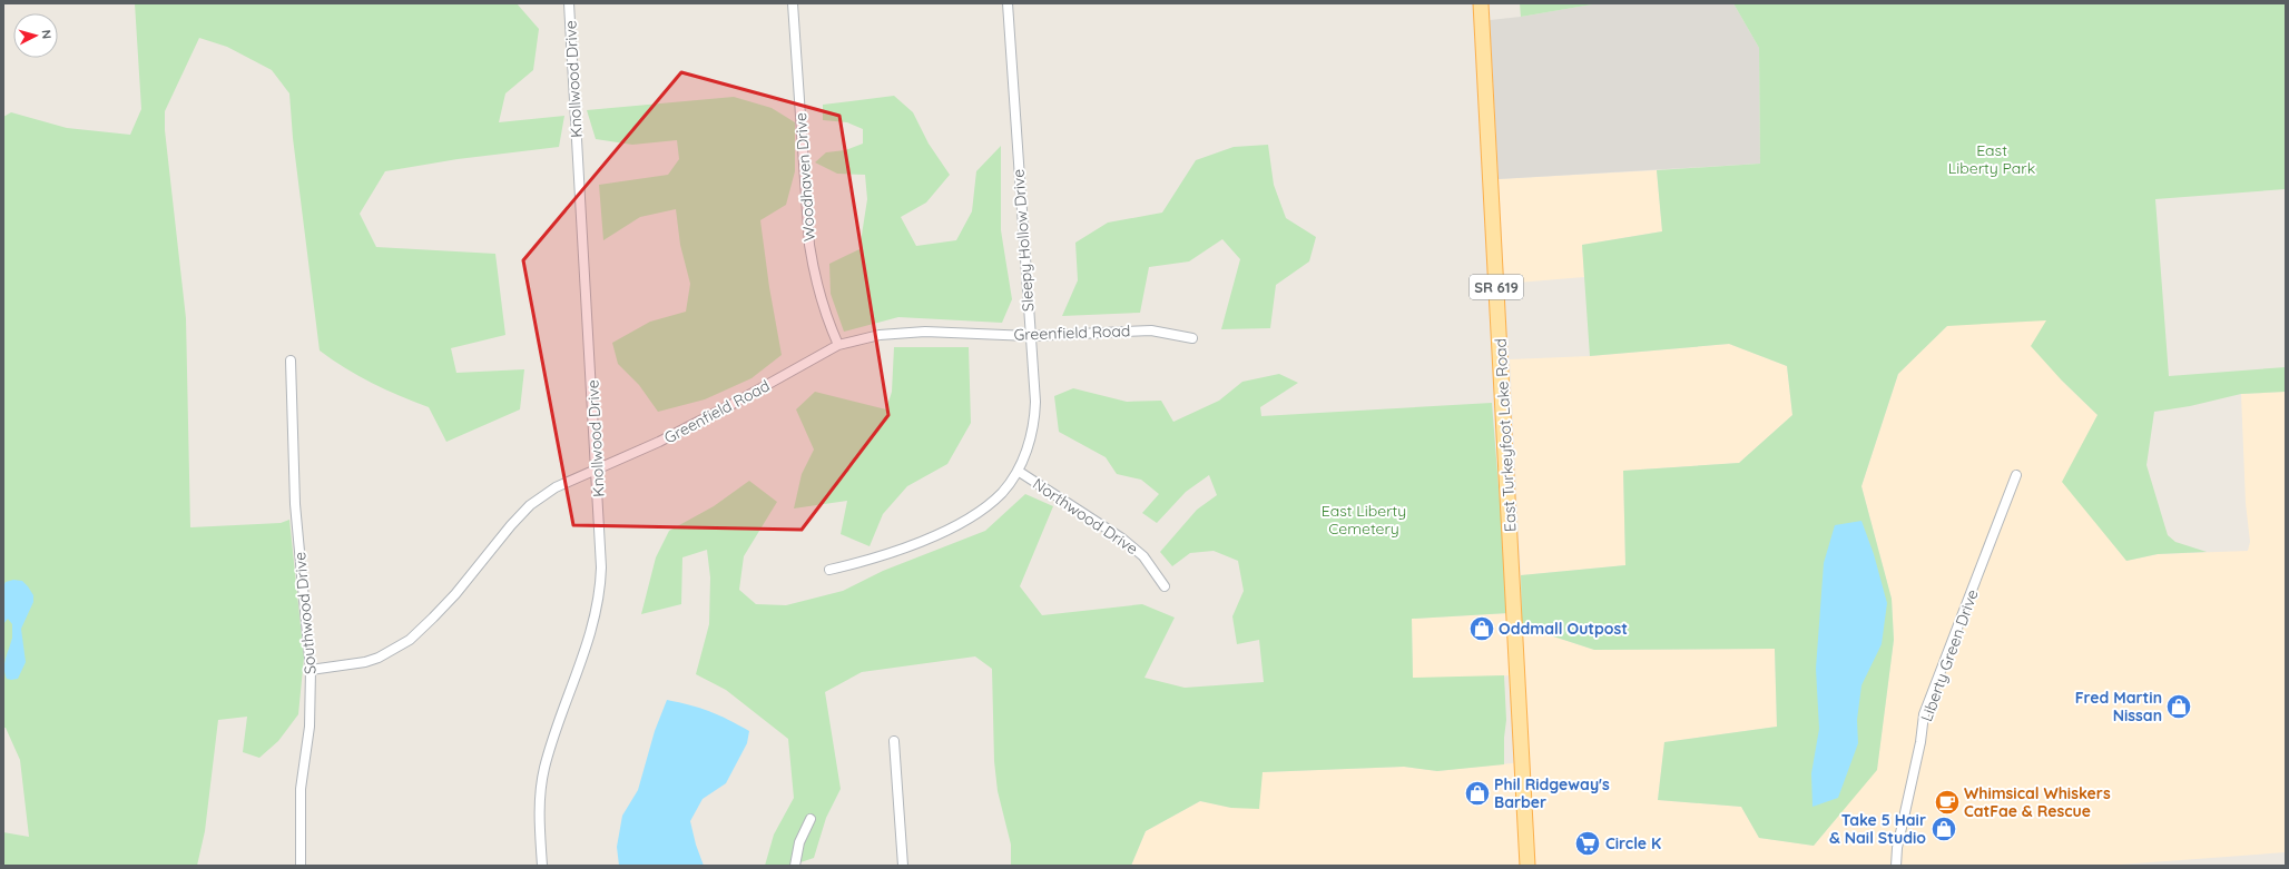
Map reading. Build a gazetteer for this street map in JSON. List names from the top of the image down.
{
  "streets": {
    "main road": ["SR 619", "East Turkeyfoot Lake Road"],
    "street": [
      "Knollwood Drive",
      "Woodhaven Drive",
      "Sleepy Hollow Drive",
      "Greenfield Road",
      "Northwood Drive",
      "Southwood Drive",
      "Liberty Green Drive"
    ]
  },
  "crossings": [
    ["Knollwood Drive", "Greenfield Road"],
    ["Woodhaven Drive", "Greenfield Road"],
    ["Sleepy Hollow Drive", "Greenfield Road"],
    ["Sleepy Hollow Drive", "Northwood Drive"],
    ["Greenfield Road", "Southwood Drive"]
  ],
  "parks": ["East Liberty Park", "East Liberty Cemetery"],
  "places": {
    "shop": [
      "Oddmall Outpost",
      "Fred Martin Nissan",
      "Phil Ridgeway's Barber",
      "Take 5 Hair & Nail Studio"
    ],
    "cafe": ["Whimsical Whiskers CatFae & Rescue"],
    "supermarket": ["Circle K"]
  },
  "north": "right"
}
